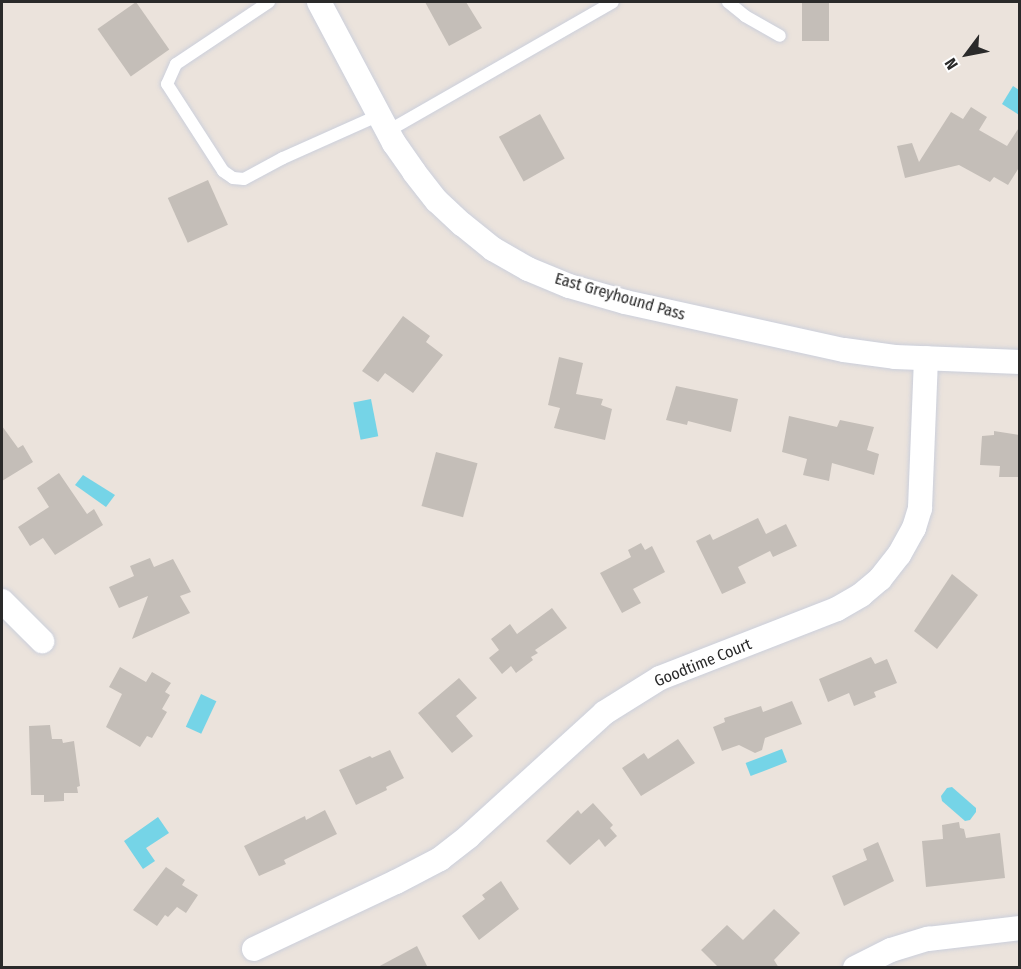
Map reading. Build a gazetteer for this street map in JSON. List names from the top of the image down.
{
  "streets": {
    "street": ["East Greyhound Pass", "Goodtime Court"]
  },
  "crossings": [
    ["East Greyhound Pass", "Goodtime Court"]
  ],
  "north": "bottom left"
}
